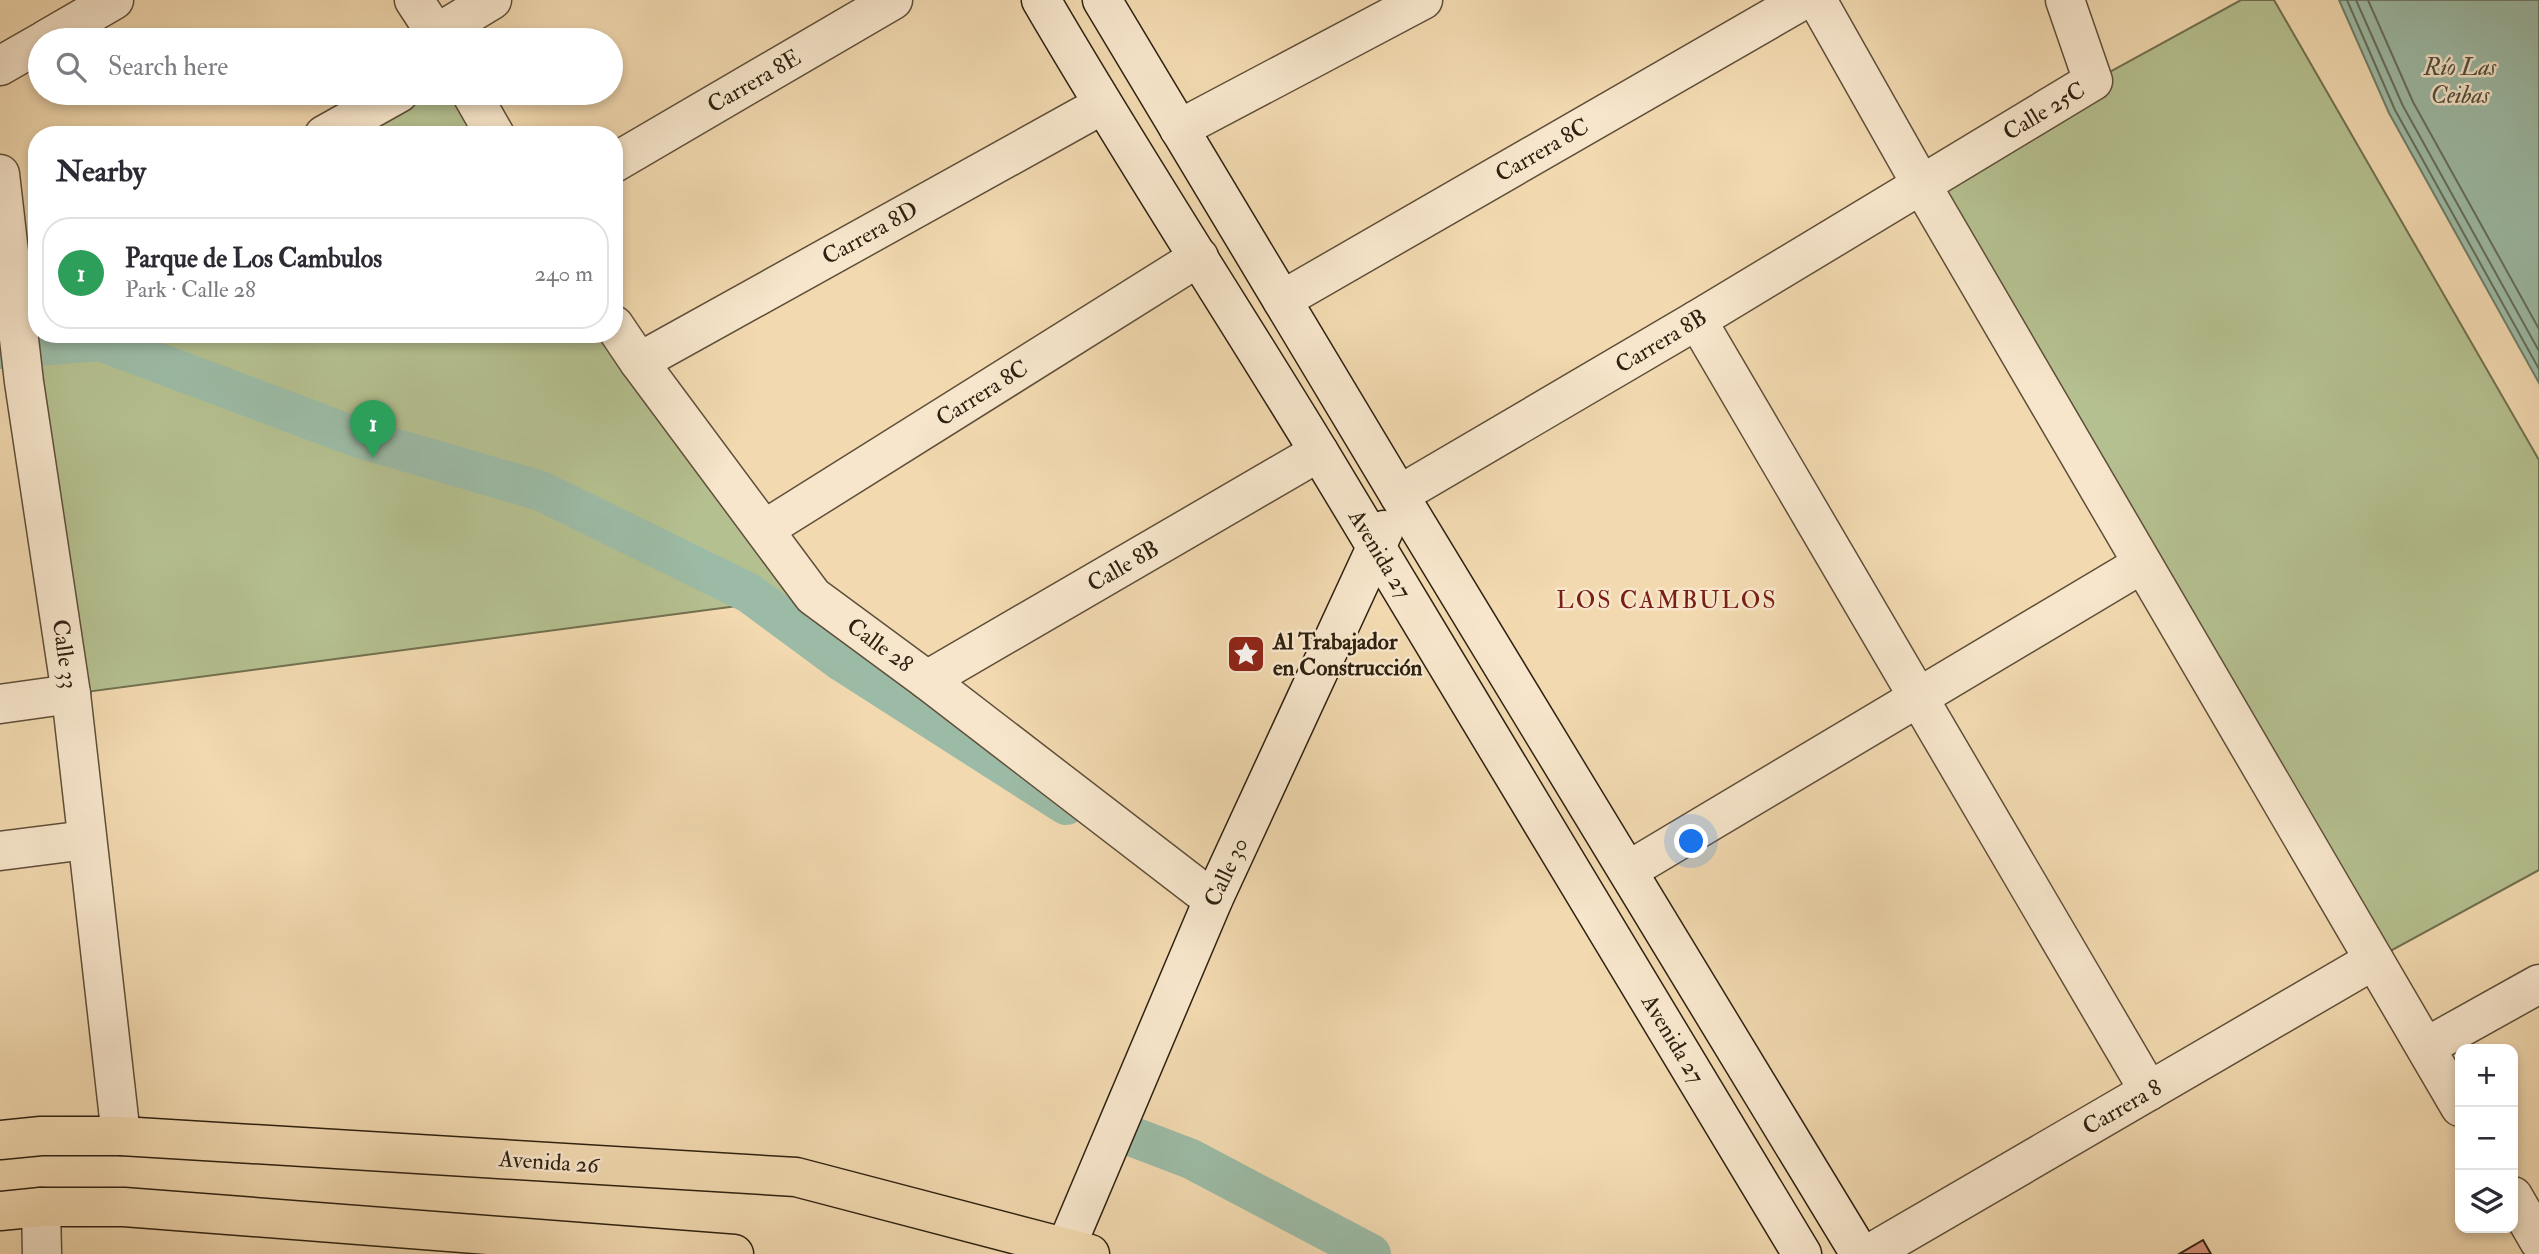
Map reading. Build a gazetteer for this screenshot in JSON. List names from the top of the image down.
{
  "streets": {
    "main road": ["Avenida 26"],
    "street": [
      "Carrera 8E",
      "Calle 25C",
      "Carrera 8C",
      "Carrera 8D",
      "Carrera 8B",
      "Avenida 27",
      "Calle 8B",
      "Calle 28",
      "Calle 33",
      "Calle 30",
      "Carrera 8"
    ]
  },
  "crossings": [
    ["Calle 25C", "Carrera 8B"],
    ["Carrera 8C", "Avenida 27"],
    ["Carrera 8C", "Calle 28"],
    ["Carrera 8D", "Avenida 27"],
    ["Carrera 8D", "Calle 28"],
    ["Carrera 8B", "Avenida 27"],
    ["Carrera 8B", "Calle 30"],
    ["Avenida 27", "Calle 8B"],
    ["Avenida 27", "Calle 30"],
    ["Calle 8B", "Calle 28"],
    ["Calle 28", "Calle 30"],
    ["Calle 33", "Avenida 26"],
    ["Calle 30", "Avenida 26"]
  ],
  "districts": ["LOS CAMBULOS"],
  "water": ["Río Las Ceibas"],
  "places": {
    "place": ["Al Trabajador en Construcción"]
  },
  "page": {
    "search": "Search here",
    "heading": "Nearby",
    "list": [
      {
        "mark": "1",
        "name": "Parque de Los Cambulos",
        "note": "Park · Calle 28",
        "value": "240 m"
      }
    ],
    "pins": "1",
    "map_buttons": ["+", "−"]
  }
}
